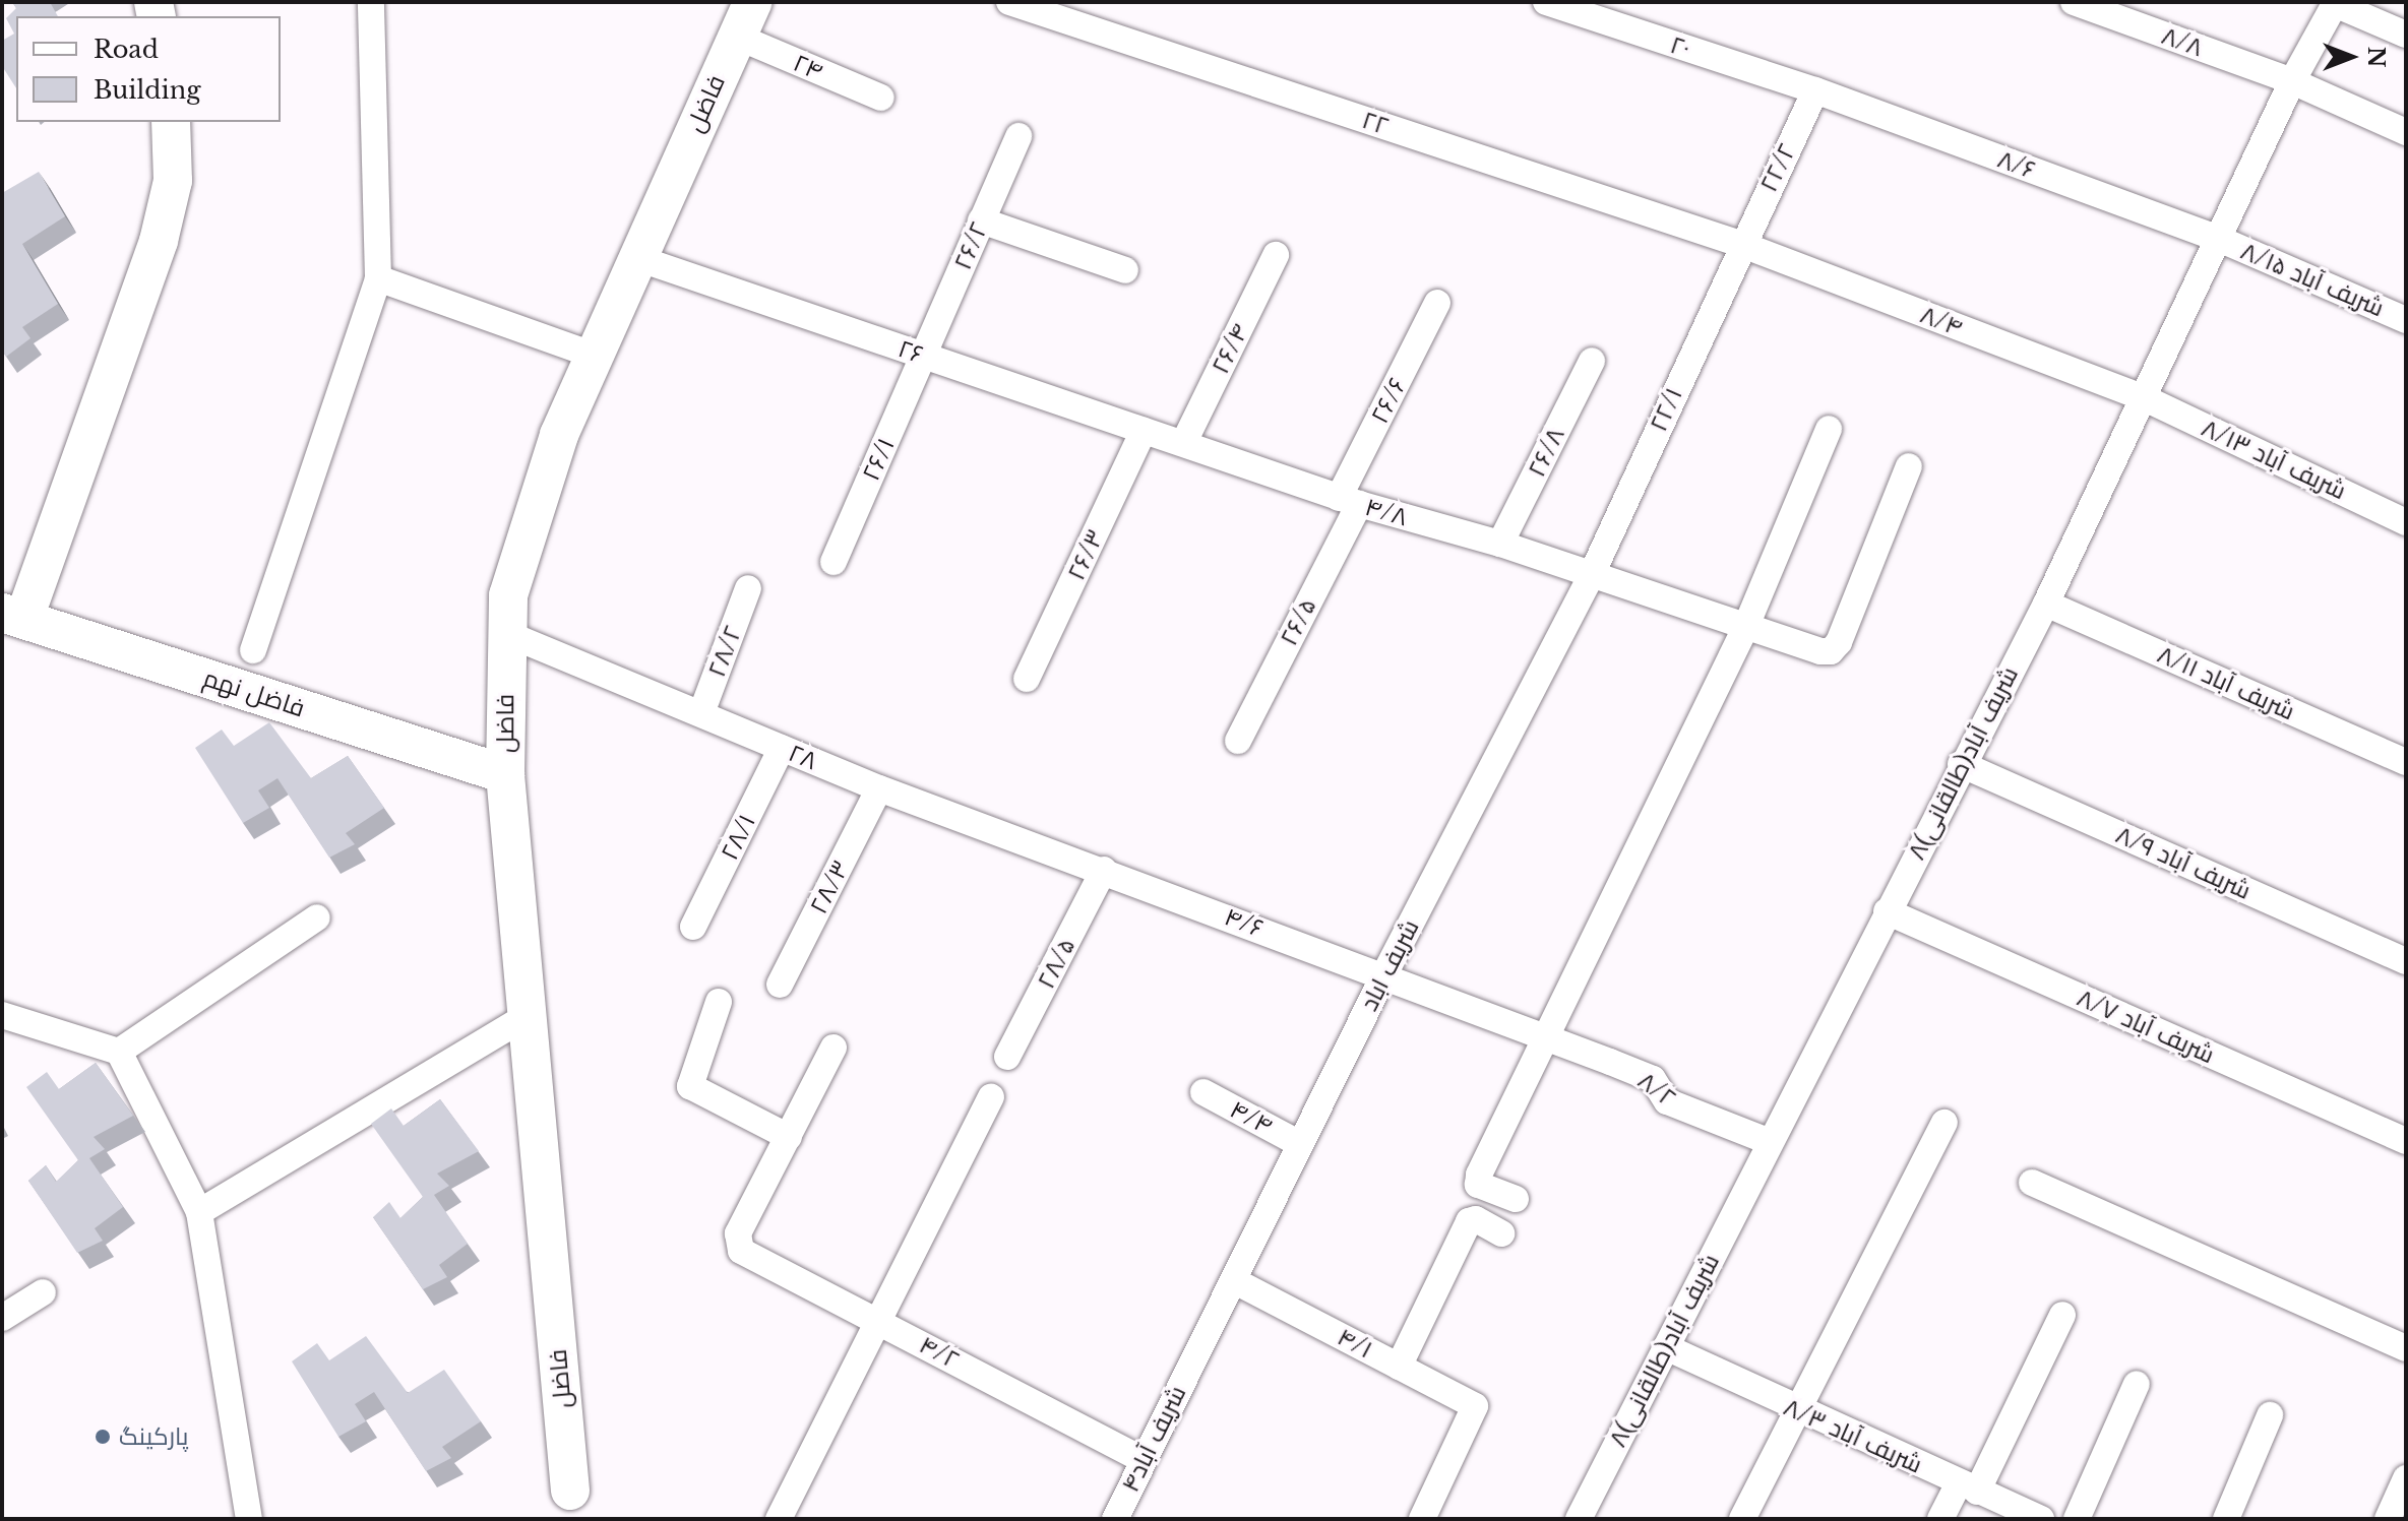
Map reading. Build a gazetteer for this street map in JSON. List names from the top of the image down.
{
  "streets": {
    "main road": ["فاضل", "فاضل نهم"],
    "street": [
      "۸/۸",
      "۲۰",
      "۲۴",
      "۲۲",
      "۸/۶",
      "۲۲/۲",
      "۲۶/۲",
      "شریف آباد ۸/۱۵",
      "۸/۴",
      "۲۶/۴",
      "۲۶",
      "۲۶/۶",
      "۲۲/۱",
      "۲۶/۸",
      "۲۶/۱",
      "شریف آباد ۸/۱۳",
      "۴/۸",
      "۲۶/۳",
      "۲۶/۵",
      "۲۸/۲",
      "شریف آباد ۸/۱۱",
      "۲۸",
      "۸شریف آباد(طالقانی)",
      "۲۸/۱",
      "شریف آباد ۸/۹",
      "۲۸/۳",
      "۴/۶",
      "۲۸/۵",
      "شریف اباد",
      "شریف آباد ۸/۷",
      "۸/۲",
      "۴/۴",
      "۴/۱",
      "۴/۲",
      "شریف آباد ۸/۳",
      "۴شریف آباد"
    ]
  },
  "crossings": [
    ["۸/۸", "۸شریف آباد(طالقانی)"],
    ["۲۰", "۸/۶"],
    ["۲۰", "۲۲/۲"],
    ["۲۴", "فاضل"],
    ["فاضل", "۲۶"],
    ["فاضل", "فاضل نهم"],
    ["فاضل", "۲۸"],
    ["۲۲", "۲۲/۲"],
    ["۲۲", "۸/۴"],
    ["۲۲", "۲۲/۱"],
    ["۸/۶", "۲۲/۲"],
    ["۸/۶", "شریف آباد ۸/۱۵"],
    ["۸/۶", "۸شریف آباد(طالقانی)"],
    ["۲۲/۲", "۸/۴"],
    ["۲۲/۲", "۲۲/۱"],
    ["۲۶/۲", "۲۶"],
    ["۲۶/۲", "۲۶/۱"],
    ["شریف آباد ۸/۱۵", "۸شریف آباد(طالقانی)"],
    ["۸/۴", "۲۲/۱"],
    ["۸/۴", "شریف آباد ۸/۱۳"],
    ["۸/۴", "۸شریف آباد(طالقانی)"],
    ["۲۶/۴", "۲۶"],
    ["۲۶/۴", "۴/۸"],
    ["۲۶", "۲۶/۱"],
    ["۲۶", "۴/۸"],
    ["۲۶", "۲۶/۳"],
    ["۲۶/۶", "۴/۸"],
    ["۲۶/۶", "۲۶/۵"],
    ["۲۲/۱", "۴/۸"],
    ["۲۲/۱", "شریف اباد"],
    ["۲۶/۸", "۴/۸"],
    ["شریف آباد ۸/۱۳", "۸شریف آباد(طالقانی)"],
    ["۴/۸", "۲۶/۵"],
    ["۴/۸", "شریف اباد"],
    ["۲۸/۲", "۲۸"],
    ["شریف آباد ۸/۱۱", "۸شریف آباد(طالقانی)"],
    ["۲۸", "۲۸/۱"],
    ["۲۸", "۲۸/۳"],
    ["۲۸", "۴/۶"],
    ["۲۸", "۲۸/۵"],
    ["۸شریف آباد(طالقانی)", "شریف آباد ۸/۹"],
    ["۸شریف آباد(طالقانی)", "شریف آباد ۸/۷"],
    ["۸شریف آباد(طالقانی)", "۸/۲"],
    ["۸شریف آباد(طالقانی)", "شریف آباد ۸/۳"],
    ["۴/۶", "۲۸/۵"],
    ["۴/۶", "شریف اباد"],
    ["۴/۶", "۸/۲"],
    ["شریف اباد", "۴/۴"],
    ["شریف اباد", "۴/۱"],
    ["شریف اباد", "۴شریف آباد"],
    ["۴/۲", "۴شریف آباد"]
  ],
  "places": ["پارکینگ"],
  "legend": ["Road", "Building"],
  "north": "right"
}
